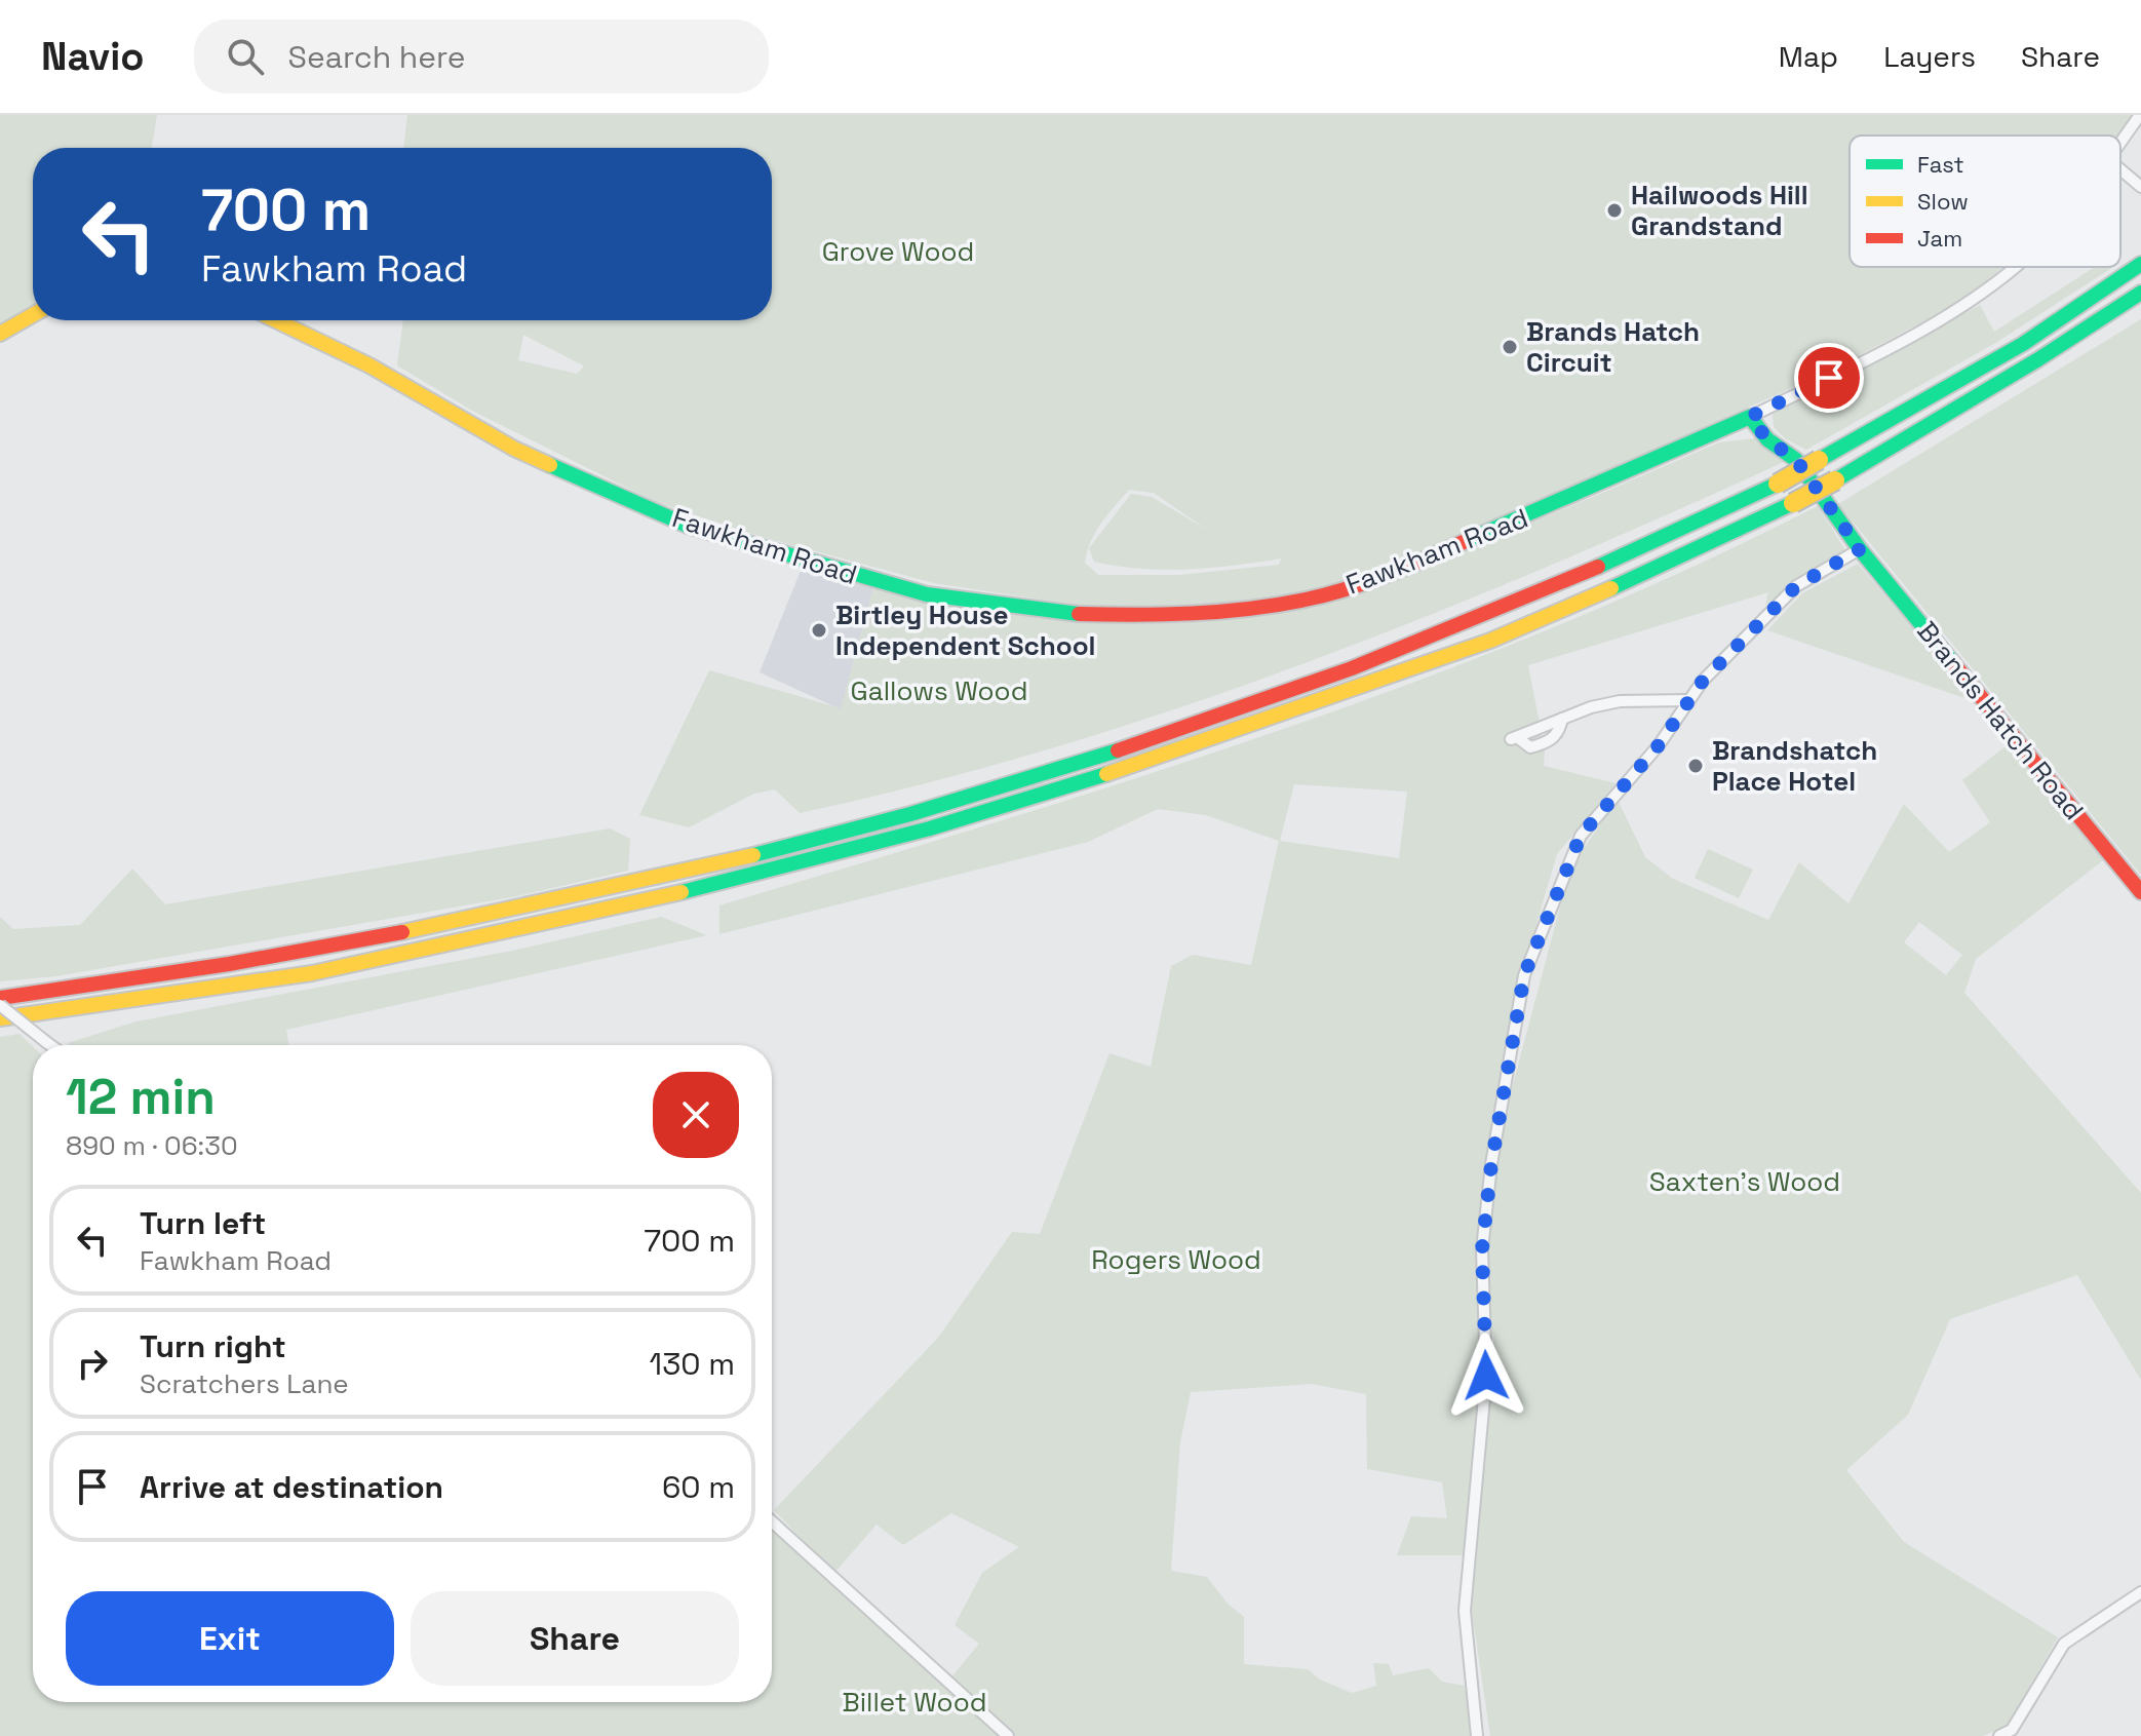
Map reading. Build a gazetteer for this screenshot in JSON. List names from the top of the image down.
{
  "streets": {
    "main road": ["Fawkham Road", "Brands Hatch Road"]
  },
  "parks": [
    "Grove Wood",
    "Gallows Wood",
    "Saxten's Wood",
    "Rogers Wood",
    "Billet Wood"
  ],
  "places": [
    "Hailwoods Hill Grandstand",
    "Brands Hatch Circuit",
    "Birtley House Independent School",
    "Brandshatch Place Hotel"
  ],
  "legend": ["Fast", "Slow", "Jam"],
  "page": {
    "header": "Navio",
    "search": "Search here",
    "nav": ["Map", "Layers", "Share"],
    "turn": ["700 m", "Fawkham Road"],
    "heading": ["12 min", "890 m · 06:30"],
    "list": [
      {
        "name": "Turn left",
        "note": "Fawkham Road",
        "value": "700 m"
      },
      {
        "name": "Turn right",
        "note": "Scratchers Lane",
        "value": "130 m"
      },
      {
        "name": "Arrive at destination",
        "value": "60 m"
      }
    ],
    "buttons": ["Exit", "Share"]
  }
}
